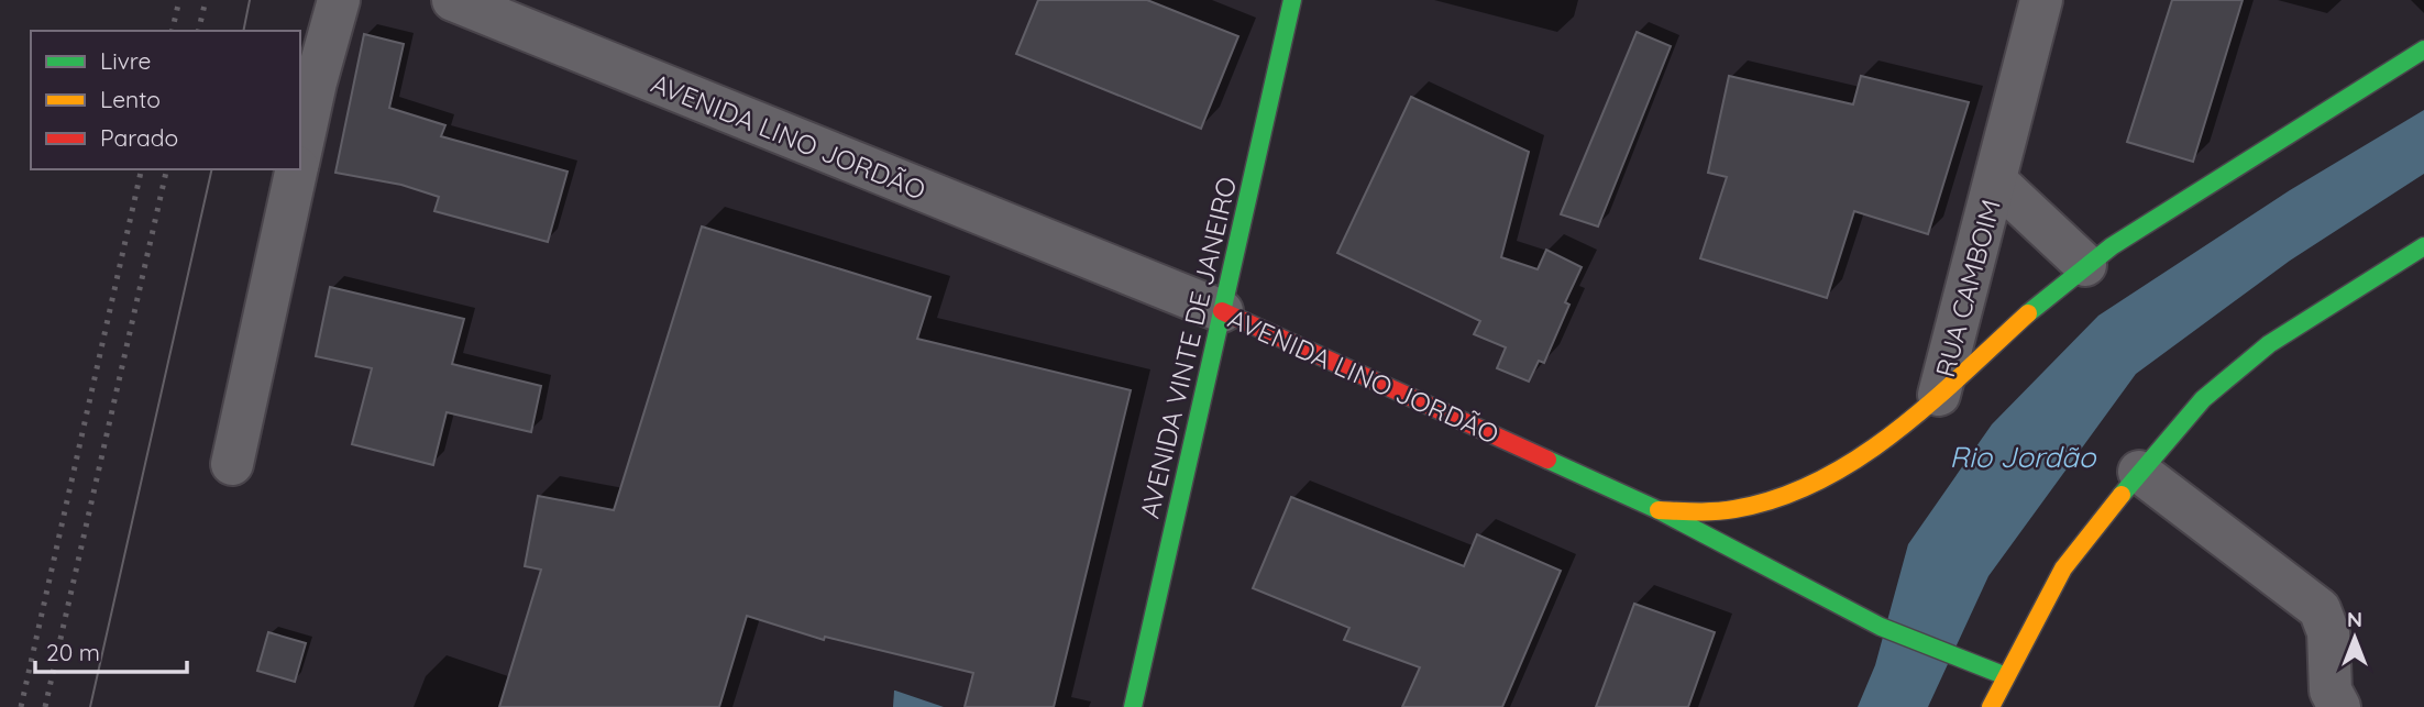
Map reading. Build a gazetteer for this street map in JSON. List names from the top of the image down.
{
  "streets": {
    "main road": ["AVENIDA LINO JORDÃO", "AVENIDA VINTE DE JANEIRO"],
    "street": ["RUA CAMBOIM"]
  },
  "crossings": [
    ["AVENIDA LINO JORDÃO", "AVENIDA VINTE DE JANEIRO"]
  ],
  "water": ["Rio Jordão"],
  "legend": ["Livre", "Lento", "Parado"],
  "scale_bar": "20 m",
  "north": "top"
}
